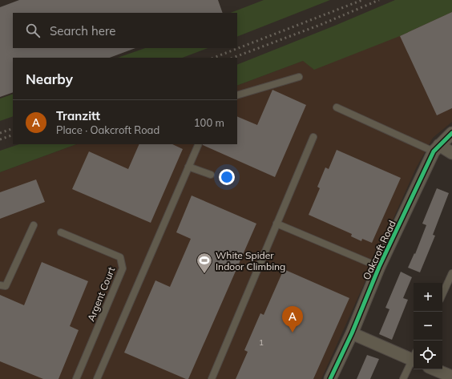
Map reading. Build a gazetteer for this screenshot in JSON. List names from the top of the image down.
{
  "streets": {
    "street": ["Oakcroft Road"],
    "lane": ["Argent Court"]
  },
  "places": {
    "sports": ["White Spider Indoor Climbing"]
  },
  "house_numbers": ["1"],
  "page": {
    "search": "Search here",
    "heading": "Nearby",
    "list": [
      {
        "mark": "A",
        "name": "Tranzitt",
        "note": "Place · Oakcroft Road",
        "value": "100 m"
      }
    ],
    "map_buttons": ["+", "−"],
    "pins": "A"
  }
}
